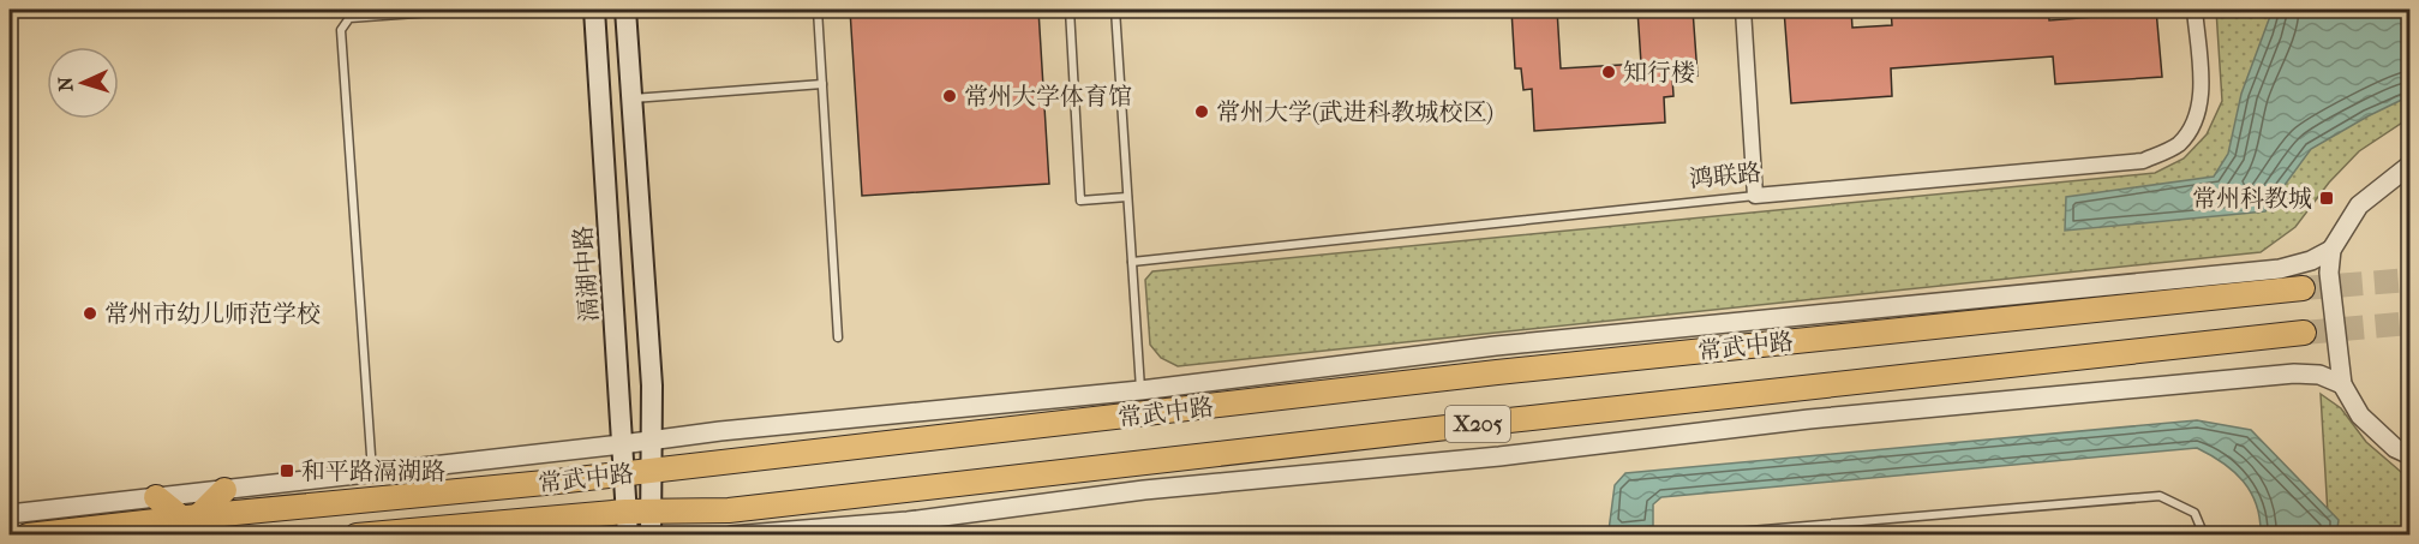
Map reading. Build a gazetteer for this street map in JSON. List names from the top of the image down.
{
  "streets": {
    "main road": ["滆湖中路", "常武中路", "X205"],
    "street": ["鸿联路"]
  },
  "crossings": [
    ["滆湖中路", "常武中路"]
  ],
  "places": {
    "other": [
      "知行楼",
      "常州大学体育馆",
      "常州大学(武进科教城校区)",
      "常州市幼儿师范学校"
    ],
    "transit": ["常州科教城", "和平路滆湖路"]
  },
  "north": "left"
}
